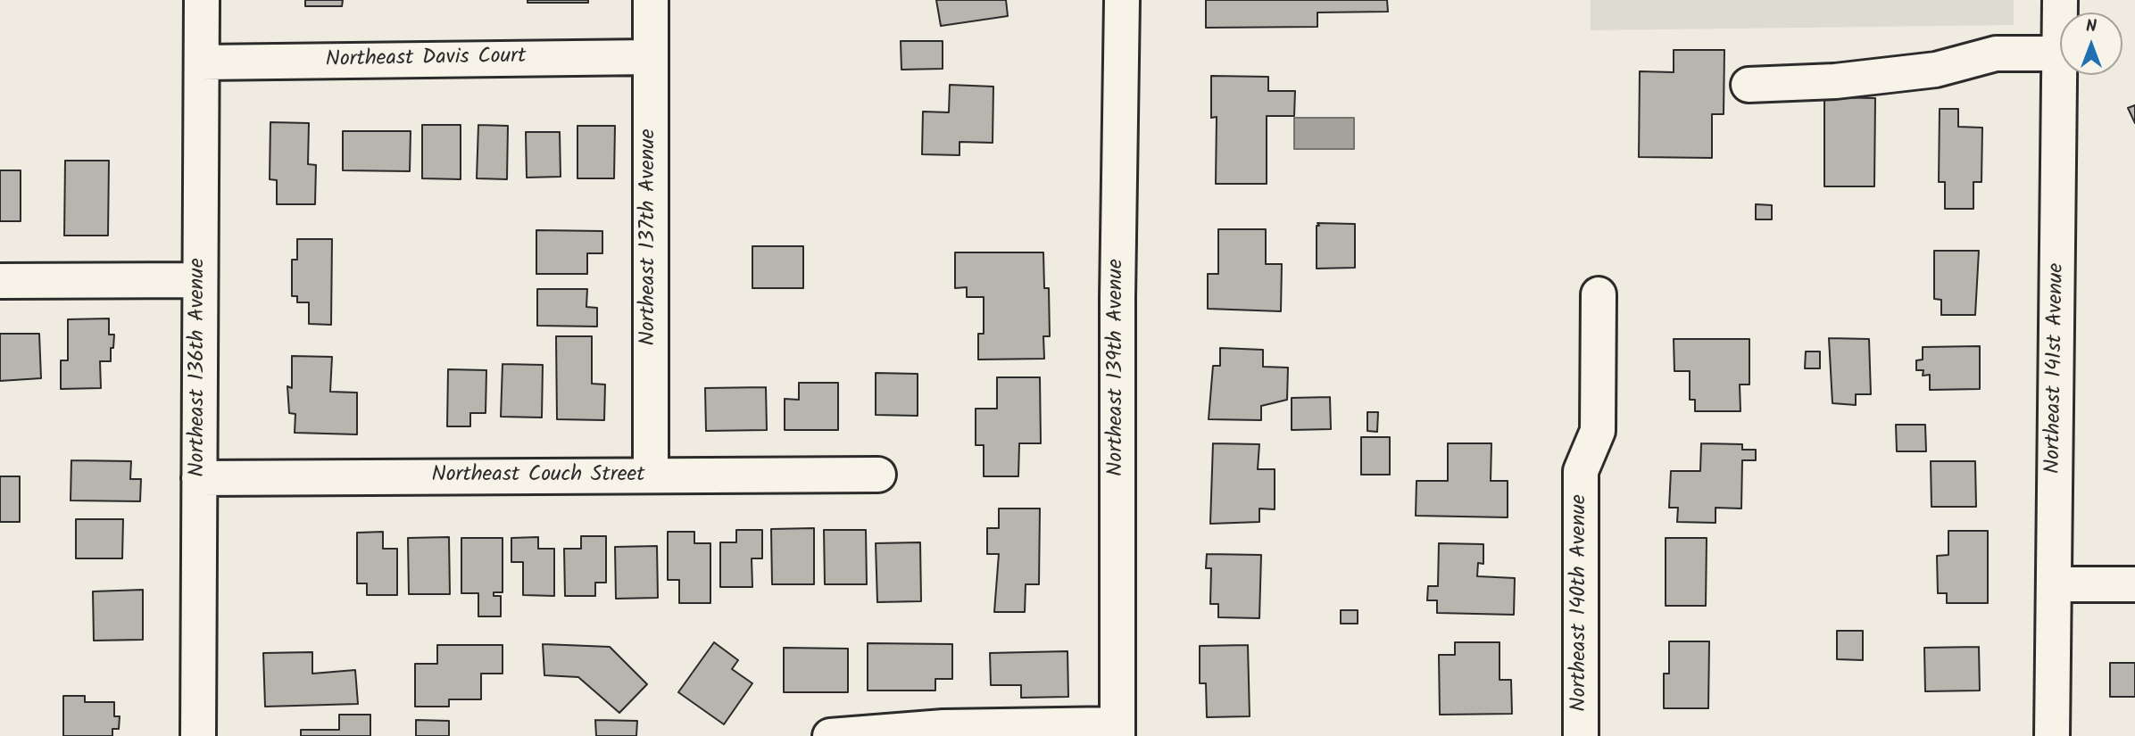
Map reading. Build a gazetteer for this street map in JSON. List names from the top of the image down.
{
  "streets": {
    "street": [
      "Northeast Davis Court",
      "Northeast 137th Avenue",
      "Northeast 136th Avenue",
      "Northeast 139th Avenue",
      "Northeast 141st Avenue",
      "Northeast Couch Street",
      "Northeast 140th Avenue"
    ]
  },
  "crossings": [
    ["Northeast Davis Court", "Northeast 137th Avenue"],
    ["Northeast Davis Court", "Northeast 136th Avenue"],
    ["Northeast 137th Avenue", "Northeast Couch Street"],
    ["Northeast 136th Avenue", "Northeast Couch Street"]
  ],
  "north": "top"
}
